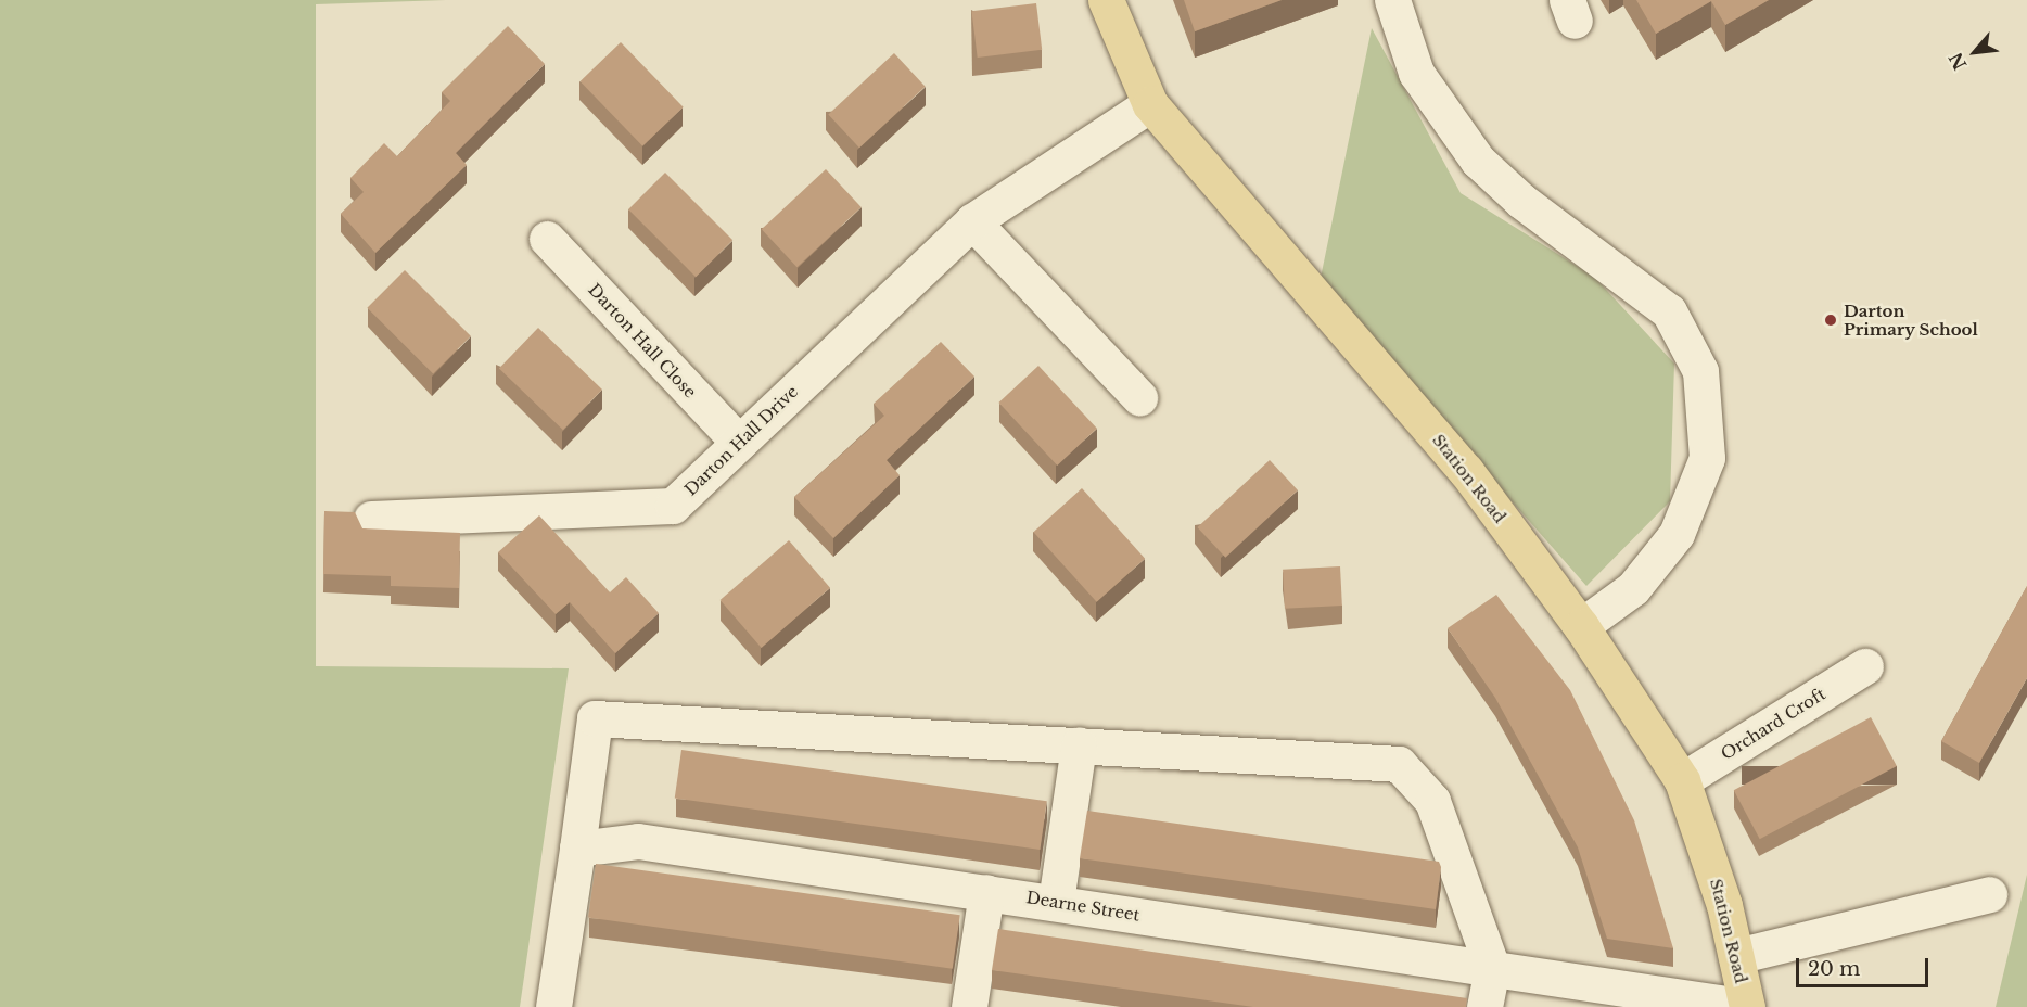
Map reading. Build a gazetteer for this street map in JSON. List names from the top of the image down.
{
  "streets": {
    "main road": ["Station Road"],
    "street": [
      "Darton Hall Close",
      "Darton Hall Drive",
      "Orchard Croft",
      "Dearne Street"
    ]
  },
  "crossings": [
    ["Darton Hall Close", "Darton Hall Drive"],
    ["Darton Hall Drive", "Station Road"],
    ["Station Road", "Orchard Croft"],
    ["Station Road", "Dearne Street"]
  ],
  "places": ["Darton Primary School"],
  "scale_bar": "20 m",
  "north": "bottom left"
}
